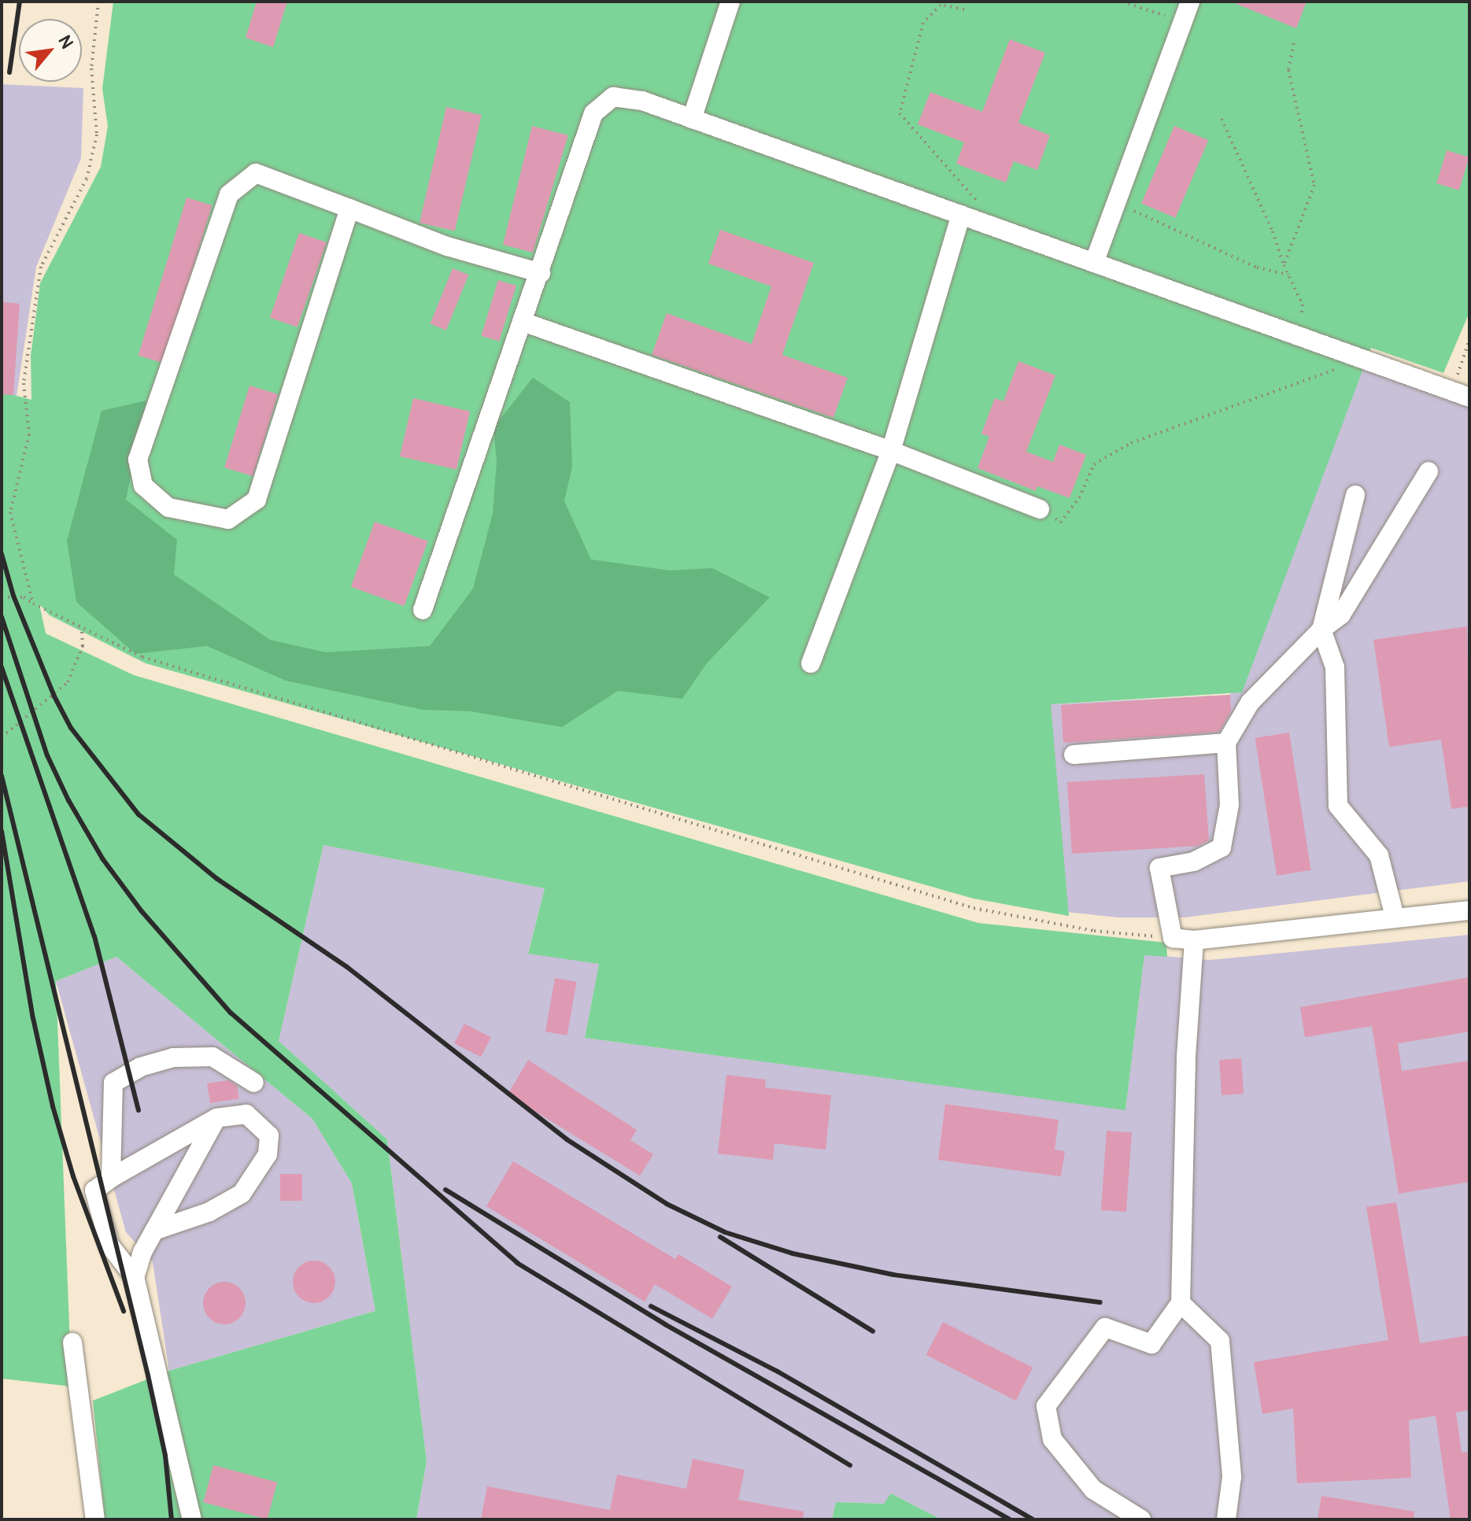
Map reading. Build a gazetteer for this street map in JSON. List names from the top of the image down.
{
  "north": "top right"
}
